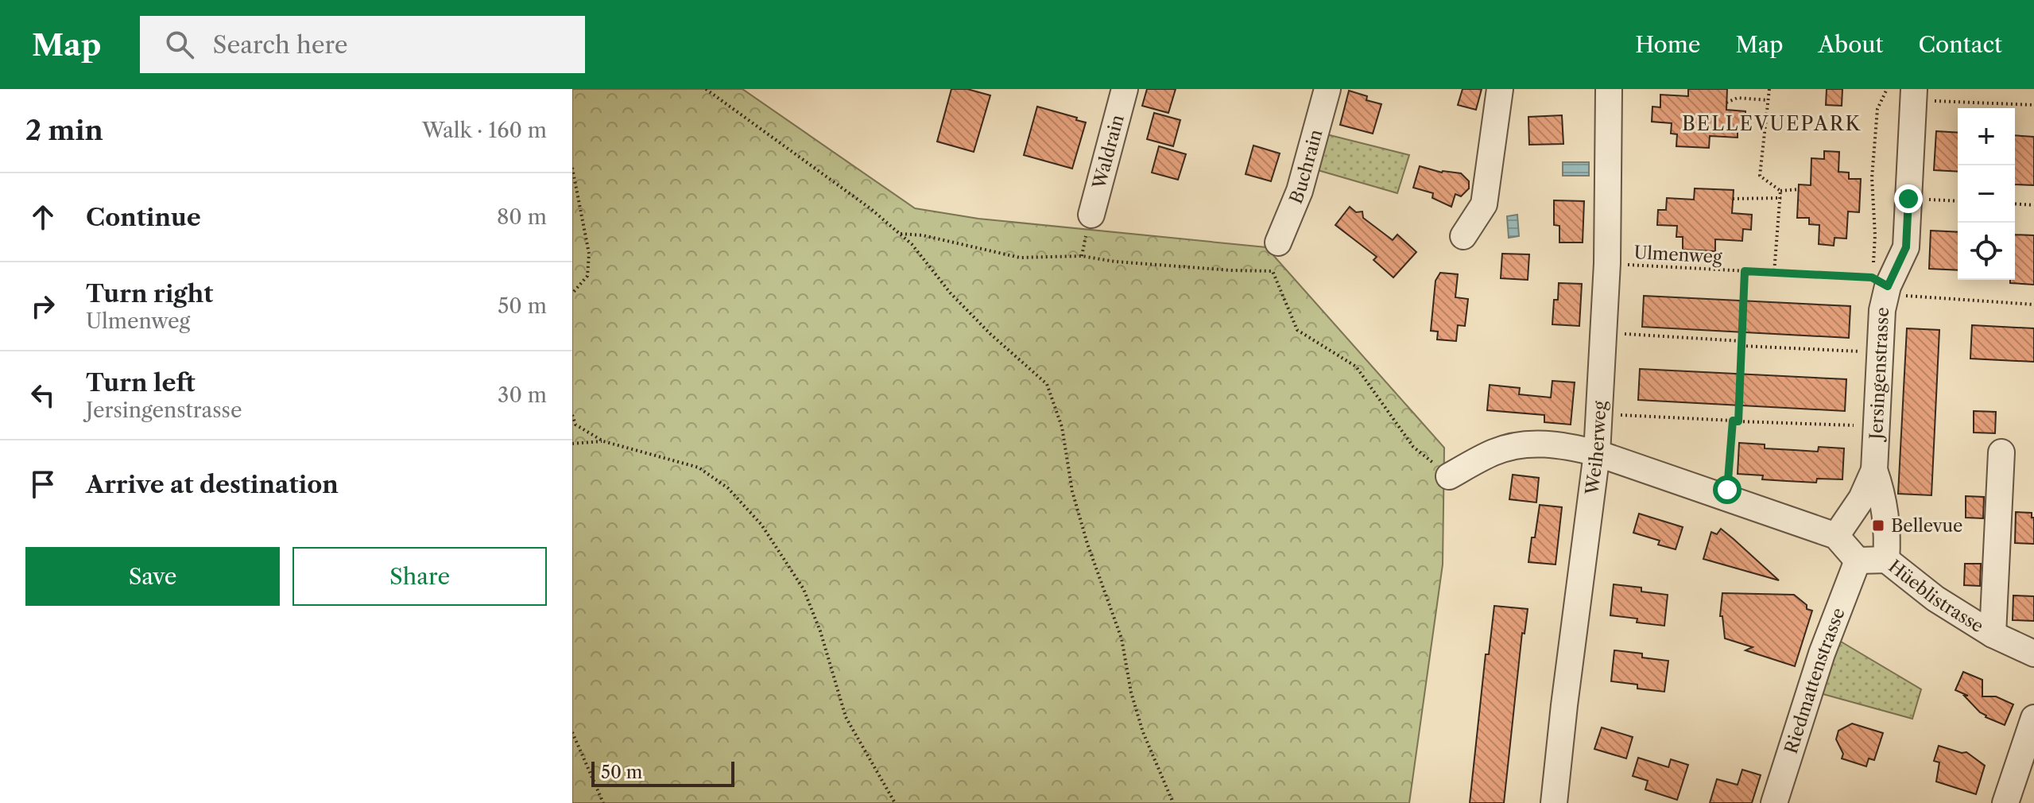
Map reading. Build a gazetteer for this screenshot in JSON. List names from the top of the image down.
{
  "streets": {
    "street": [
      "Waldrain",
      "Buchrain",
      "Jersingenstrasse",
      "Weiherweg",
      "Hüeblistrasse",
      "Riedmattenstrasse"
    ],
    "path": ["Ulmenweg"]
  },
  "crossings": [
    ["Ulmenweg", "Jersingenstrasse"],
    ["Hüeblistrasse", "Riedmattenstrasse"]
  ],
  "districts": ["BELLEVUEPARK"],
  "places": {
    "transit": ["Bellevue"]
  },
  "scale_bar": "50 m",
  "page": {
    "header": "Map",
    "search": "Search here",
    "nav": [
      "Home",
      "Map",
      "About",
      "Contact"
    ],
    "heading": ["2 min", "Walk · 160 m"],
    "map_buttons": ["+", "−"],
    "list": [
      ["Continue", "80 m"],
      ["Turn right", "Ulmenweg", "50 m"],
      ["Turn left", "Jersingenstrasse", "30 m"],
      "Arrive at destination"
    ],
    "buttons": ["Save", "Share"],
    "scale": "50 m"
  }
}
